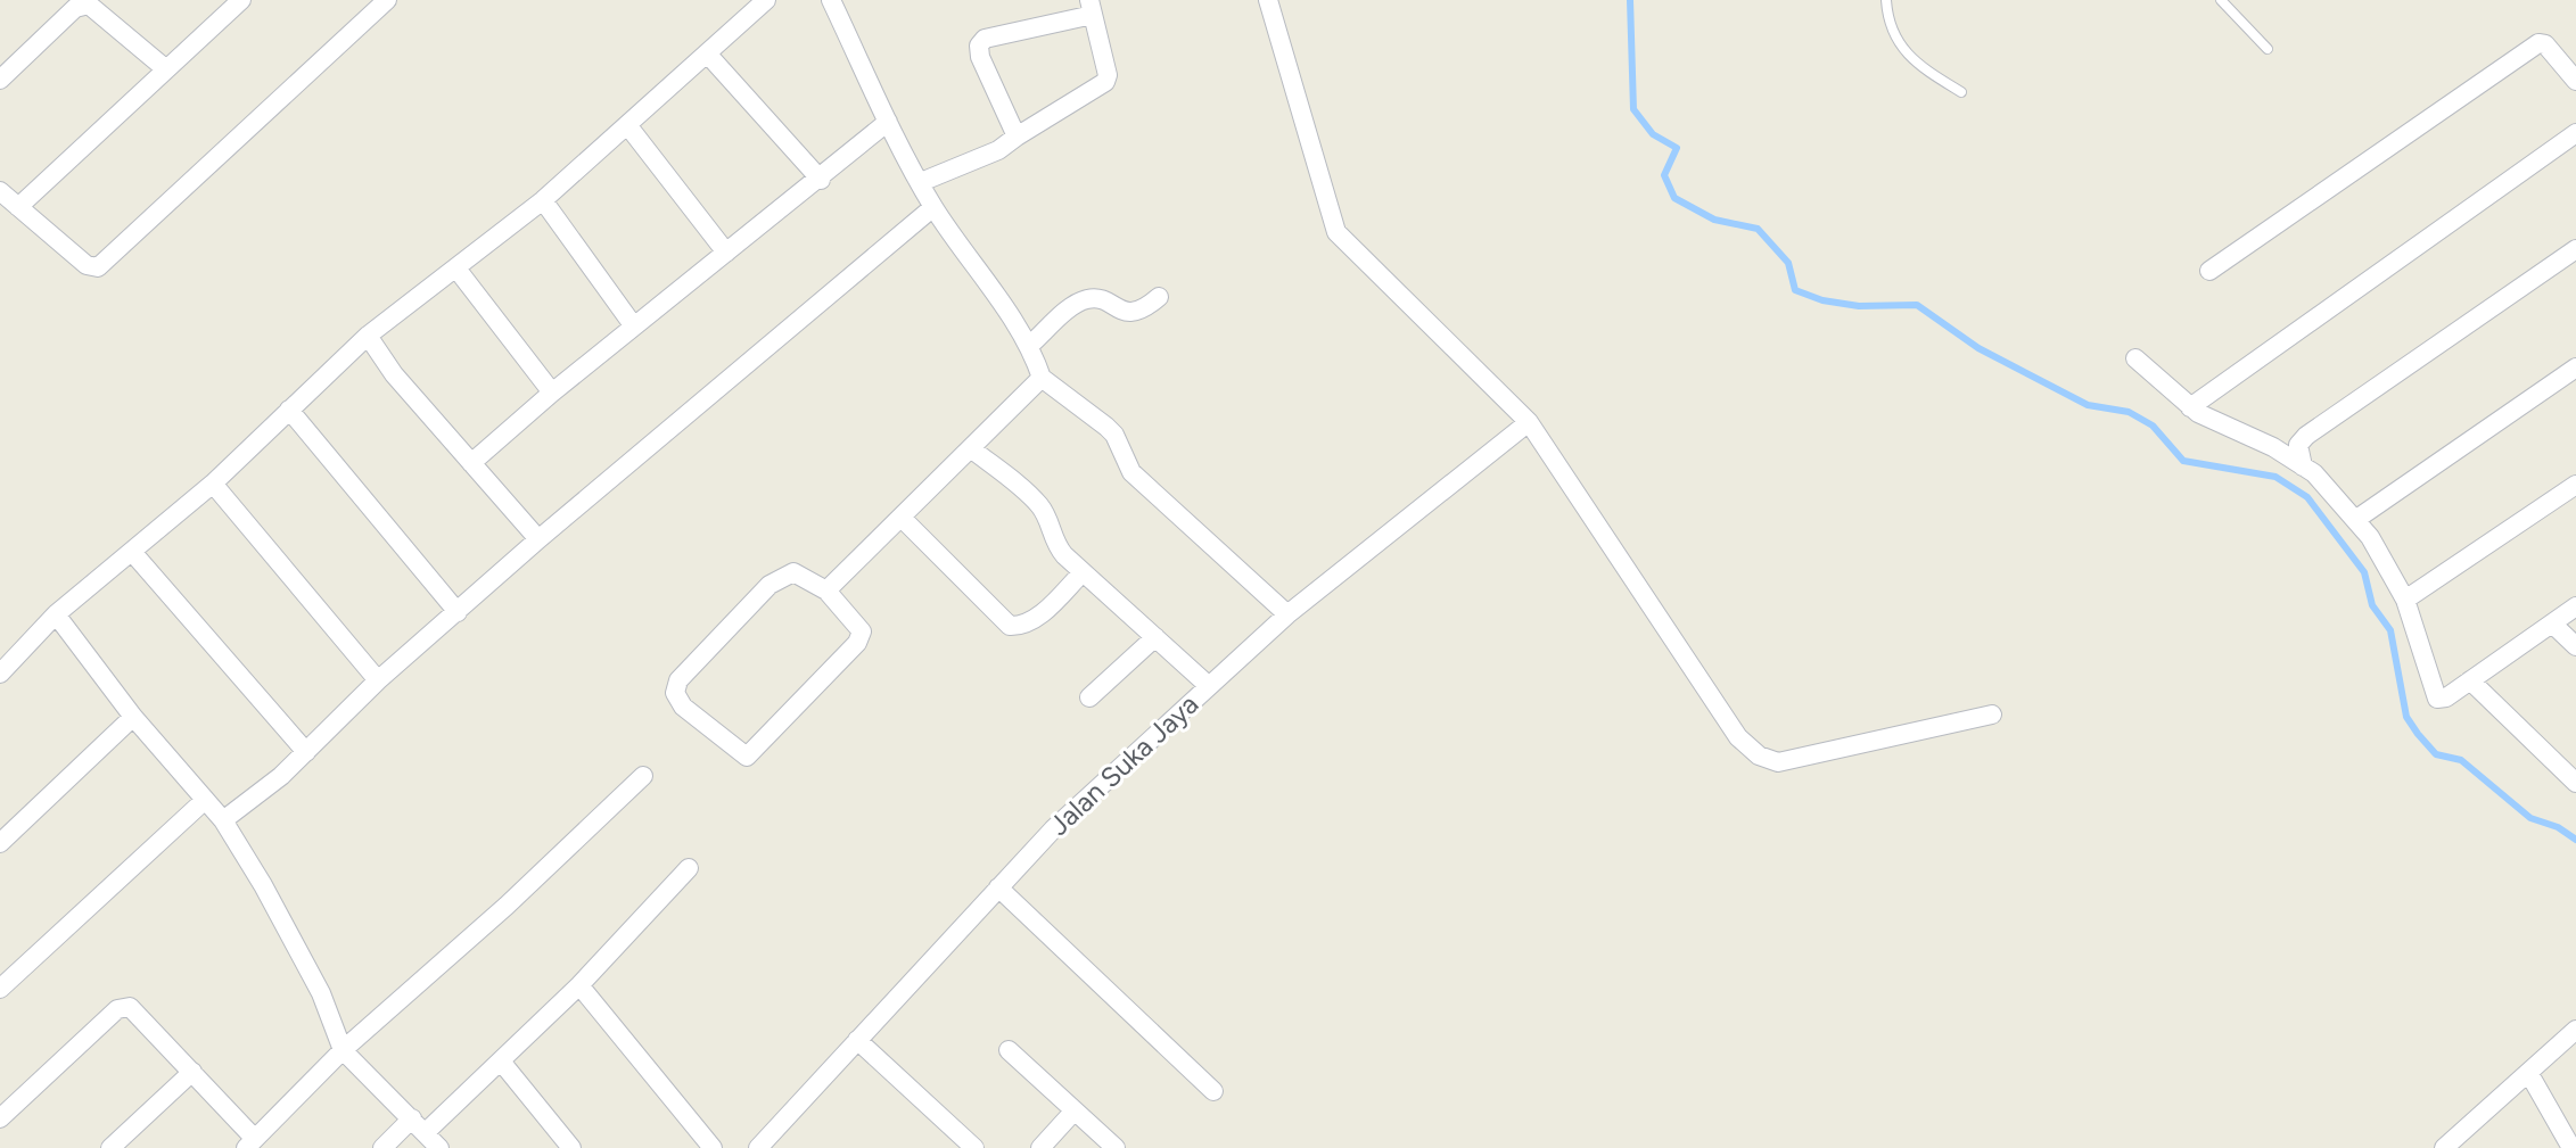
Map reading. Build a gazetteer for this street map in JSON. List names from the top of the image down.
{
  "streets": {
    "street": ["Jalan Suka Jaya"]
  }
}
